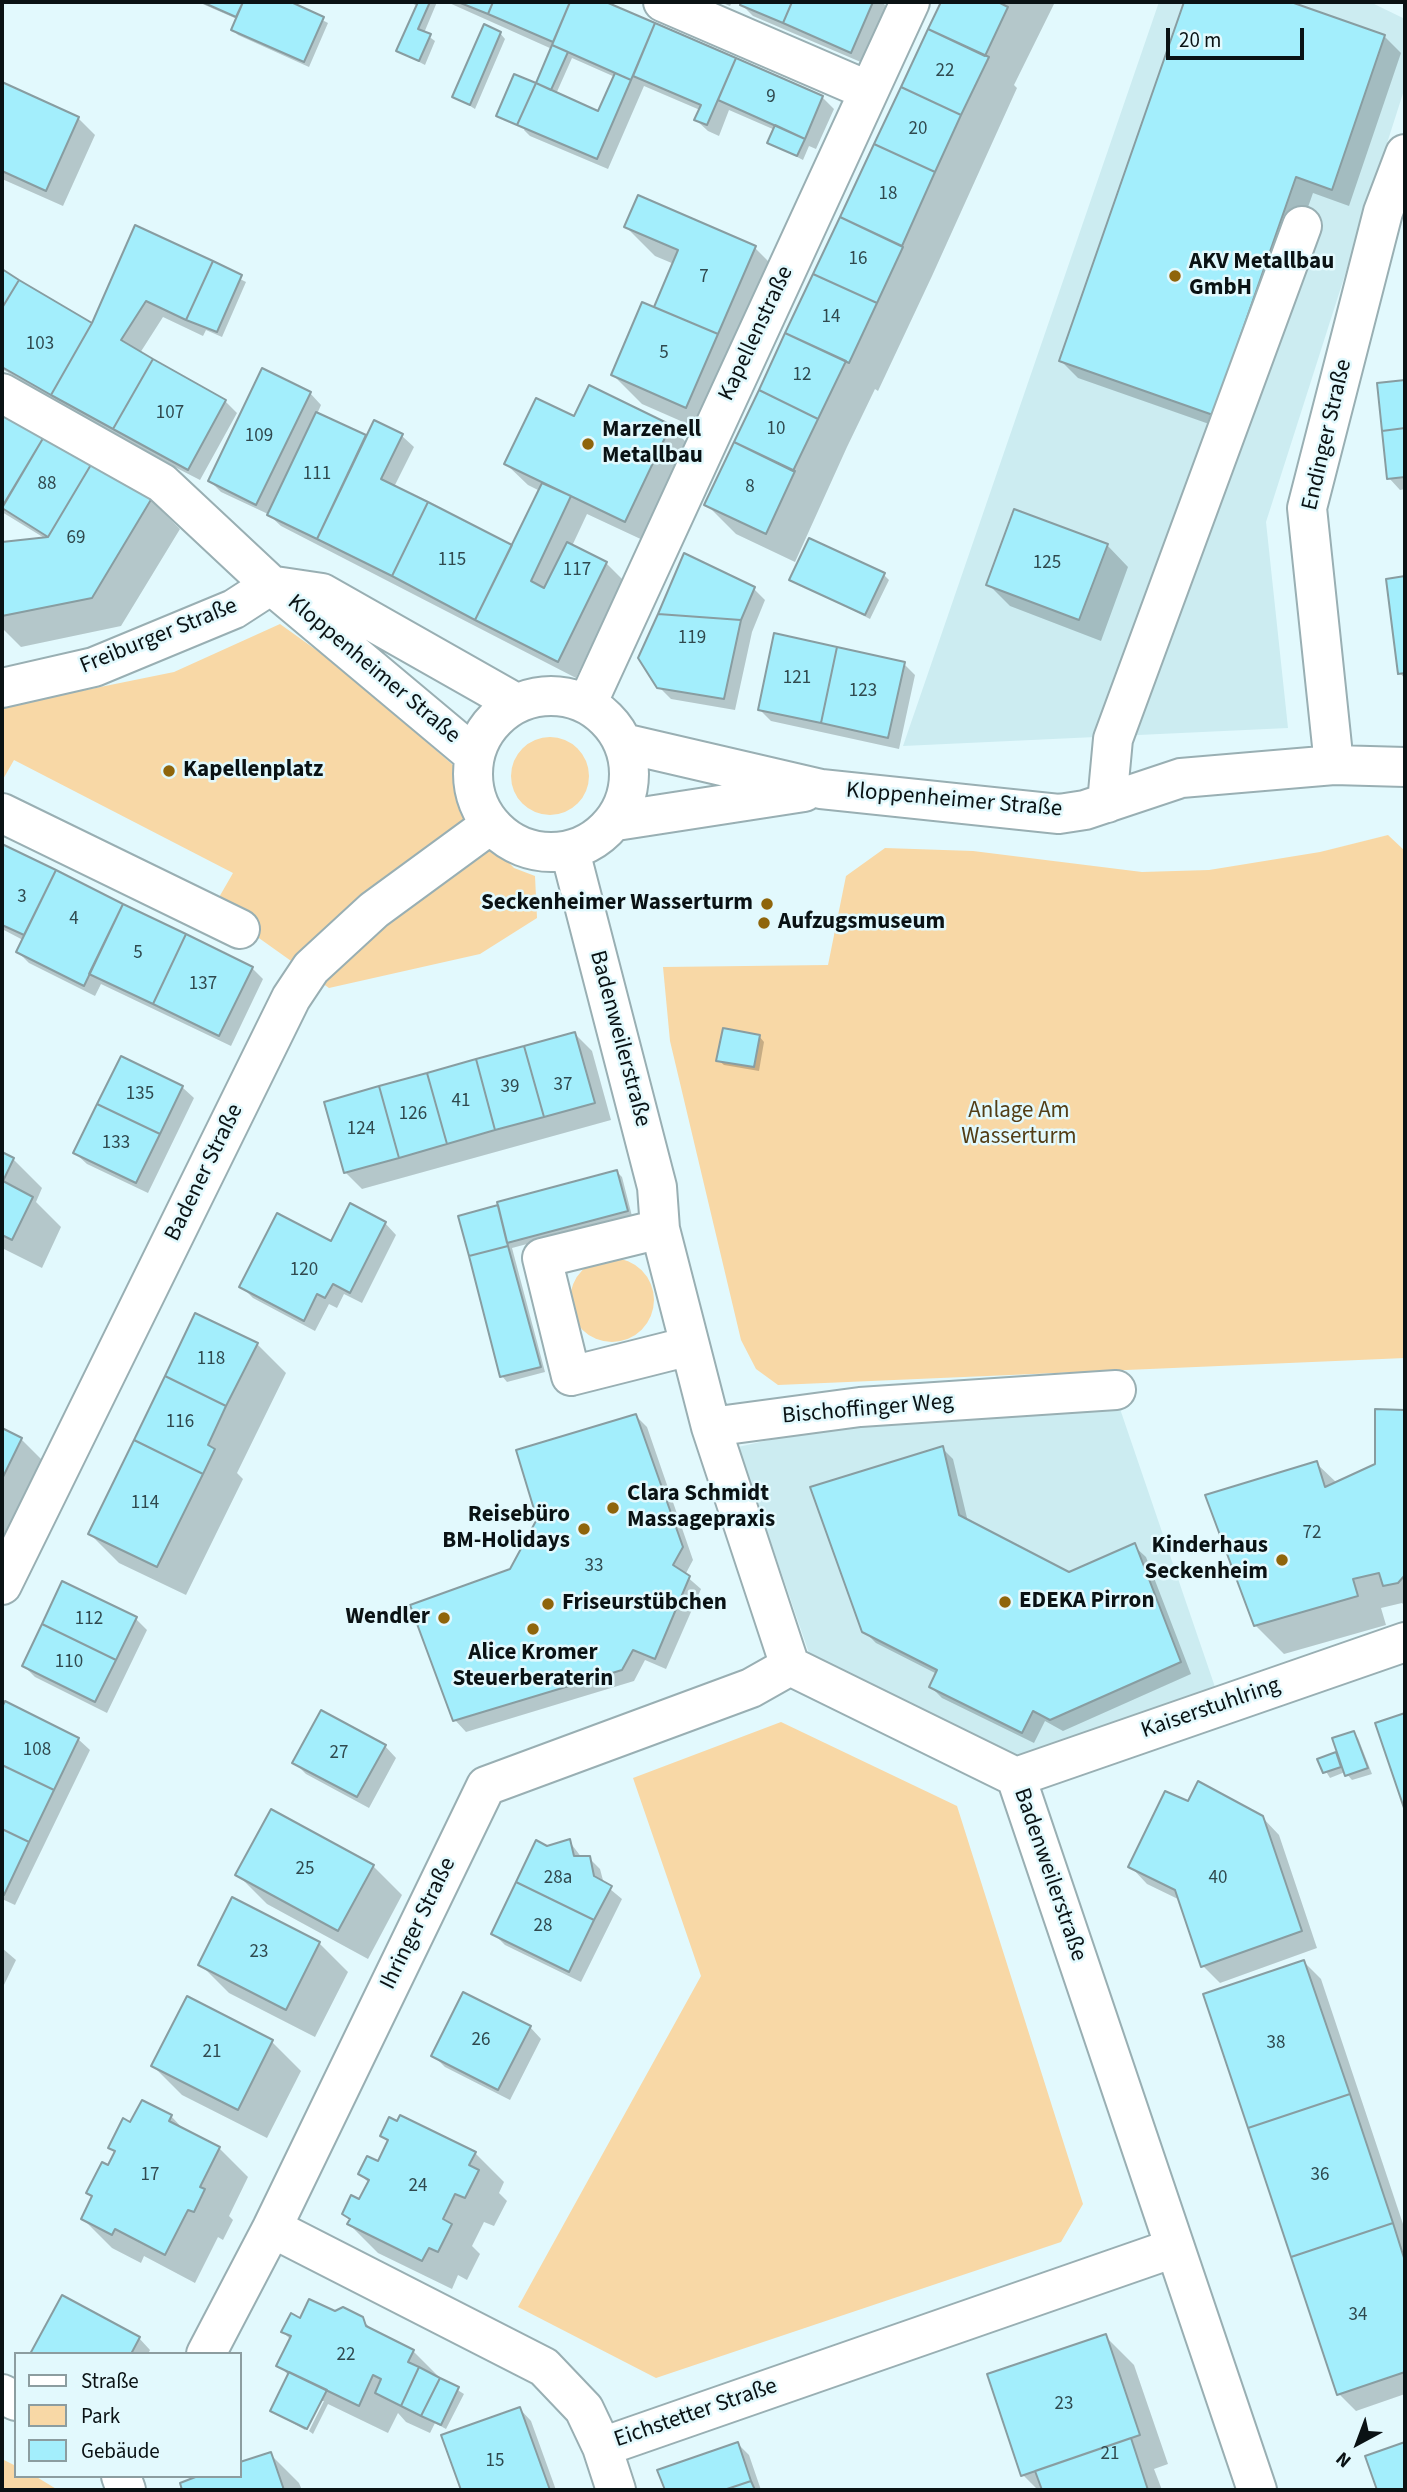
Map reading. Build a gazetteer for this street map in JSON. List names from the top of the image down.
{
  "streets": {
    "street": [
      "Kapellenstraße",
      "Endinger Straße",
      "Freiburger Straße",
      "Kloppenheimer Straße",
      "Badenweilerstraße",
      "Badener Straße",
      "Bischoffinger Weg",
      "Kaiserstuhlring",
      "Ihringer Straße",
      "Eichstetter Straße"
    ]
  },
  "crossings": [
    ["Kapellenstraße", "Kloppenheimer Straße"],
    ["Kapellenstraße", "Badenweilerstraße"],
    ["Kapellenstraße", "Badener Straße"],
    ["Endinger Straße", "Kloppenheimer Straße"],
    ["Freiburger Straße", "Kloppenheimer Straße"],
    ["Kloppenheimer Straße", "Badenweilerstraße"],
    ["Kloppenheimer Straße", "Badener Straße"],
    ["Badenweilerstraße", "Badener Straße"],
    ["Badenweilerstraße", "Bischoffinger Weg"],
    ["Badenweilerstraße", "Kaiserstuhlring"],
    ["Badenweilerstraße", "Ihringer Straße"],
    ["Badenweilerstraße", "Eichstetter Straße"],
    ["Ihringer Straße", "Eichstetter Straße"]
  ],
  "parks": ["Anlage Am Wasserturm"],
  "places": [
    "AKV Metallbau GmbH",
    "Marzenell Metallbau",
    "Kapellenplatz",
    "Seckenheimer Wasserturm",
    "Aufzugsmuseum",
    "Clara Schmidt Massagepraxis",
    "Reisebüro BM-Holidays",
    "Kinderhaus Seckenheim",
    "EDEKA Pirron",
    "Friseurstübchen",
    "Wendler",
    "Alice Kromer Steuerberaterin"
  ],
  "house_numbers": [
    "22",
    "9",
    "20",
    "18",
    "16",
    "7",
    "14",
    "103",
    "5",
    "12",
    "107",
    "10",
    "109",
    "111",
    "88",
    "8",
    "69",
    "115",
    "125",
    "117",
    "119",
    "121",
    "123",
    "3",
    "4",
    "5",
    "137",
    "37",
    "39",
    "135",
    "41",
    "126",
    "124",
    "133",
    "120",
    "118",
    "116",
    "114",
    "72",
    "33",
    "112",
    "110",
    "108",
    "27",
    "25",
    "28a",
    "40",
    "28",
    "23",
    "26",
    "38",
    "21",
    "17",
    "36",
    "24",
    "34",
    "22",
    "23",
    "21",
    "15"
  ],
  "legend": ["Straße", "Park", "Gebäude"],
  "scale_bar": "20 m",
  "north": "bottom left"
}
